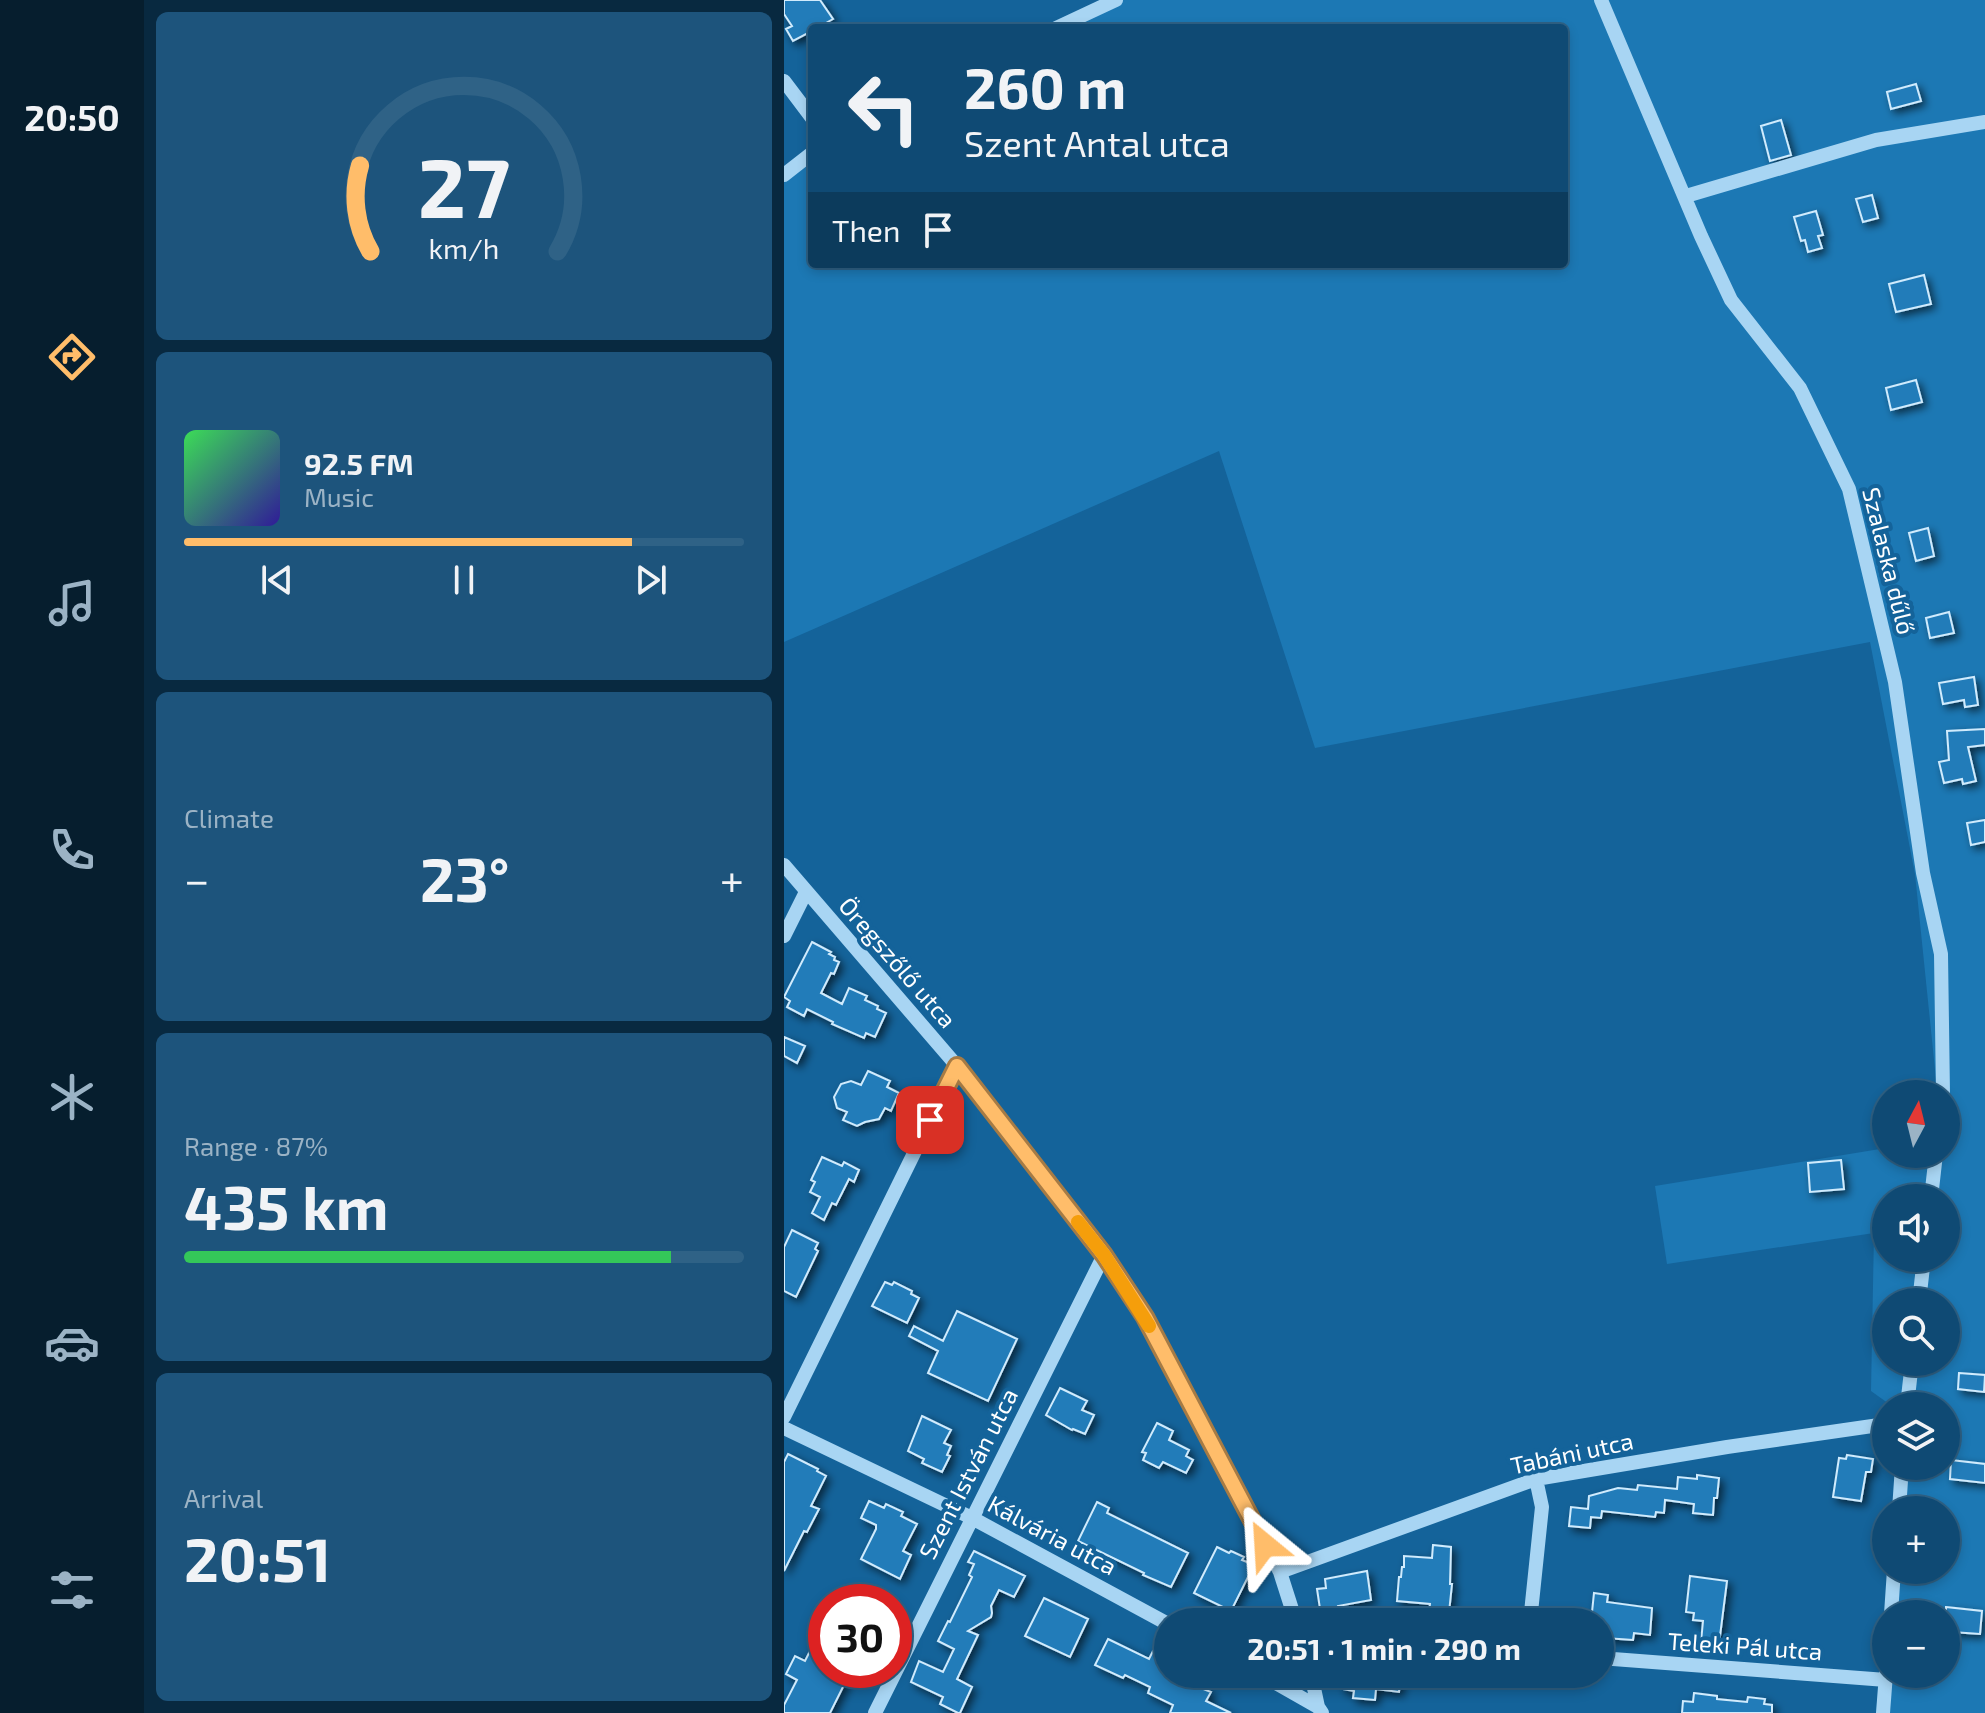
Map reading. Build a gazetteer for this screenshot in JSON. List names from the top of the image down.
{
  "streets": {
    "street": [
      "Szalaska dűlő",
      "Öregszőlő utca",
      "Tabáni utca",
      "Szent István utca",
      "Kálvária utca",
      "Teleki Pál utca"
    ]
  },
  "crossings": [
    ["Öregszőlő utca", "Tabáni utca"],
    ["Öregszőlő utca", "Szent István utca"],
    ["Szent István utca", "Kálvária utca"]
  ],
  "north": "top",
  "page": {
    "tabs": "20:50",
    "turn": ["260 m", "Szent Antal utca"],
    "then": "Then",
    "song": ["92.5 FM", "Music"],
    "tile": [
      "Climate",
      ["Range · 87%", "435 km"],
      ["Arrival", "20:51"]
    ],
    "heat": ["−", "23°", "+"],
    "map_buttons": ["+", "−"],
    "limit": "30",
    "trip": "20:51 · 1 min · 290 m",
    "gauge": ["27", "km/h"]
  }
}
